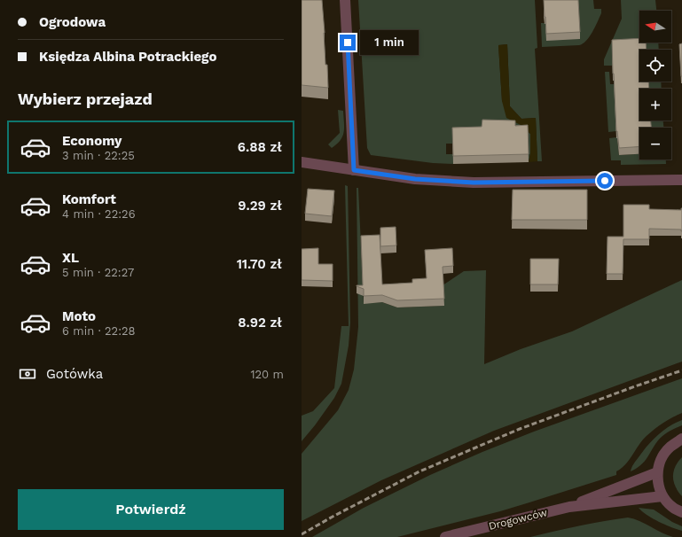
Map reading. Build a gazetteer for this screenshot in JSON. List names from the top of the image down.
{
  "streets": {
    "street": ["Drogowców"]
  },
  "north": "left",
  "page": {
    "banner": ["Ogrodowa", "Księdza Albina Potrackiego"],
    "map_buttons": ["+", "−"],
    "bubble": "1 min",
    "heading": "Wybierz przejazd",
    "list": [
      {
        "name": "Economy",
        "note": "3 min · 22:25",
        "value": "6.88 zł"
      },
      {
        "name": "Komfort",
        "note": "4 min · 22:26",
        "value": "9.29 zł"
      },
      {
        "name": "XL",
        "note": "5 min · 22:27",
        "value": "11.70 zł"
      },
      {
        "name": "Moto",
        "note": "6 min · 22:28",
        "value": "8.92 zł"
      }
    ],
    "pay": ["Gotówka", "120 m"],
    "buttons": "Potwierdź"
  }
}
